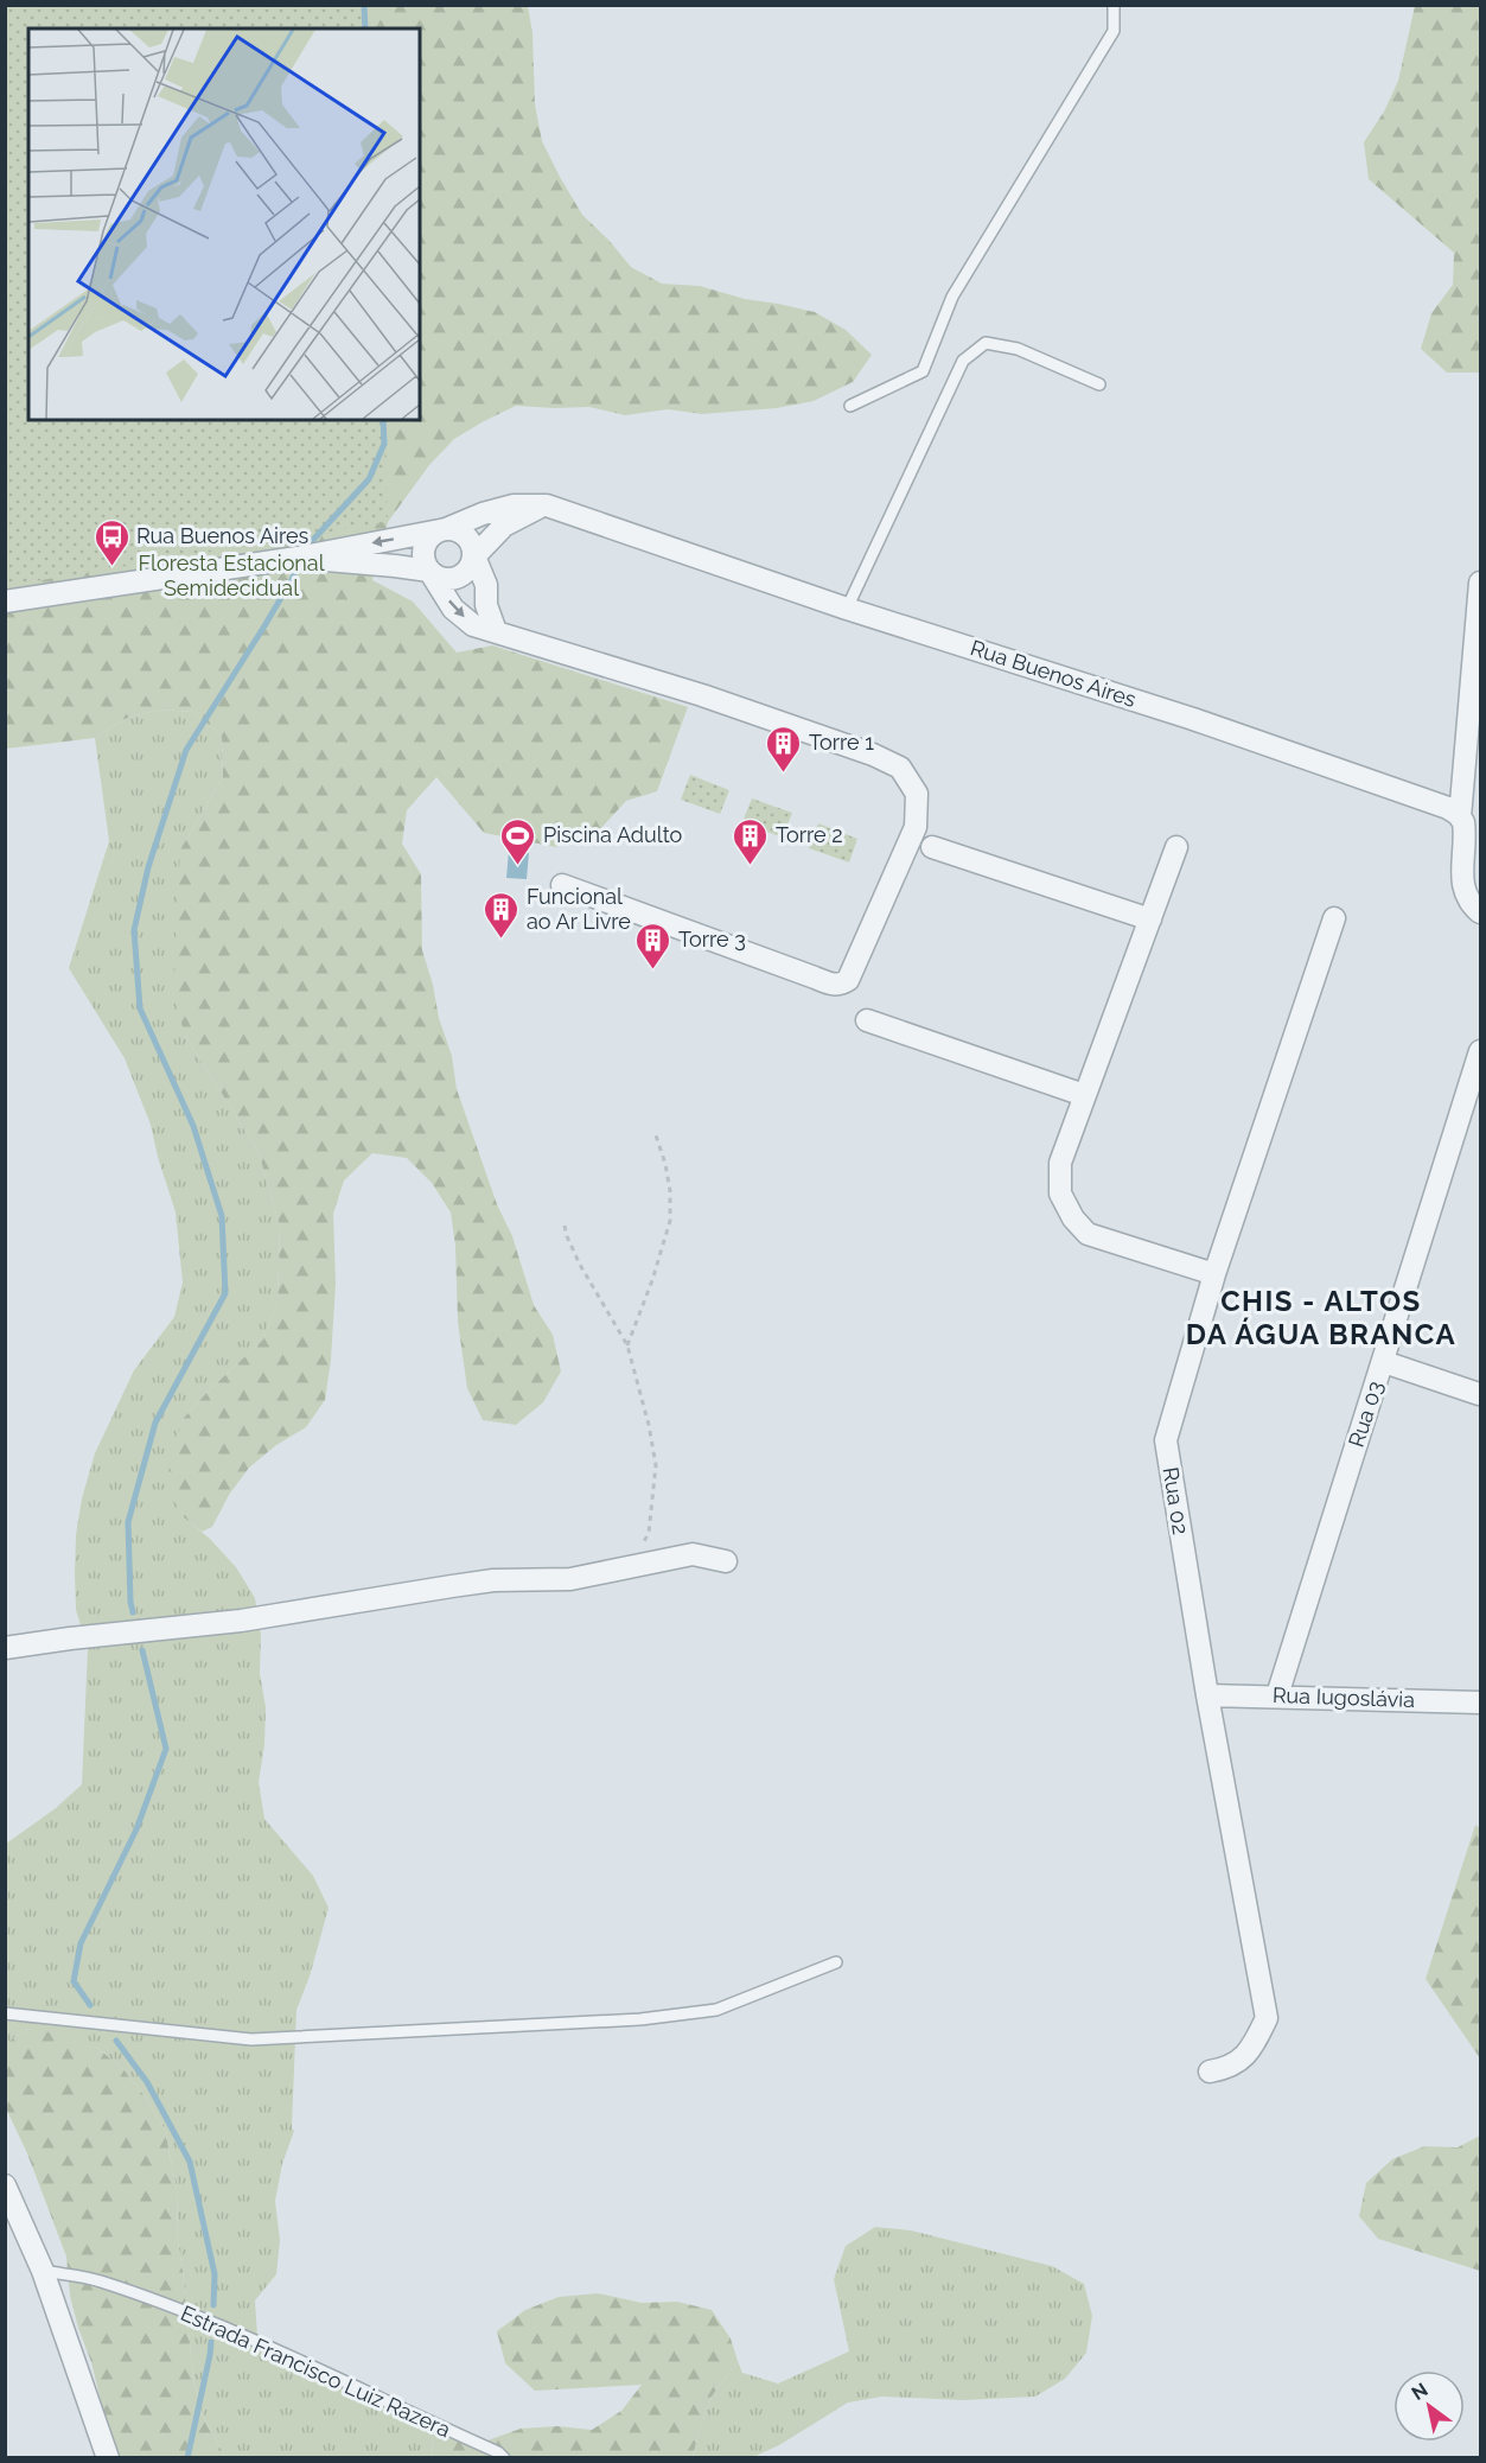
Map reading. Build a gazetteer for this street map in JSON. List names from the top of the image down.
{
  "streets": {
    "street": [
      "Rua Buenos Aires",
      "Rua 03",
      "Rua 02",
      "Rua Iugoslávia"
    ],
    "lane": ["Estrada Francisco Luiz Razera"]
  },
  "crossings": [
    ["Rua 03", "Rua Iugoslávia"],
    ["Rua 02", "Rua Iugoslávia"]
  ],
  "districts": ["CHIS - ALTOS DA ÁGUA BRANCA"],
  "parks": ["Floresta Estacional Semidecidual"],
  "places": {
    "bus stop": ["Rua Buenos Aires"],
    "building": [
      "Torre 1",
      "Torre 2",
      "Funcional ao Ar Livre",
      "Torre 3"
    ],
    "sports": ["Piscina Adulto"]
  },
  "north": "top left"
}
